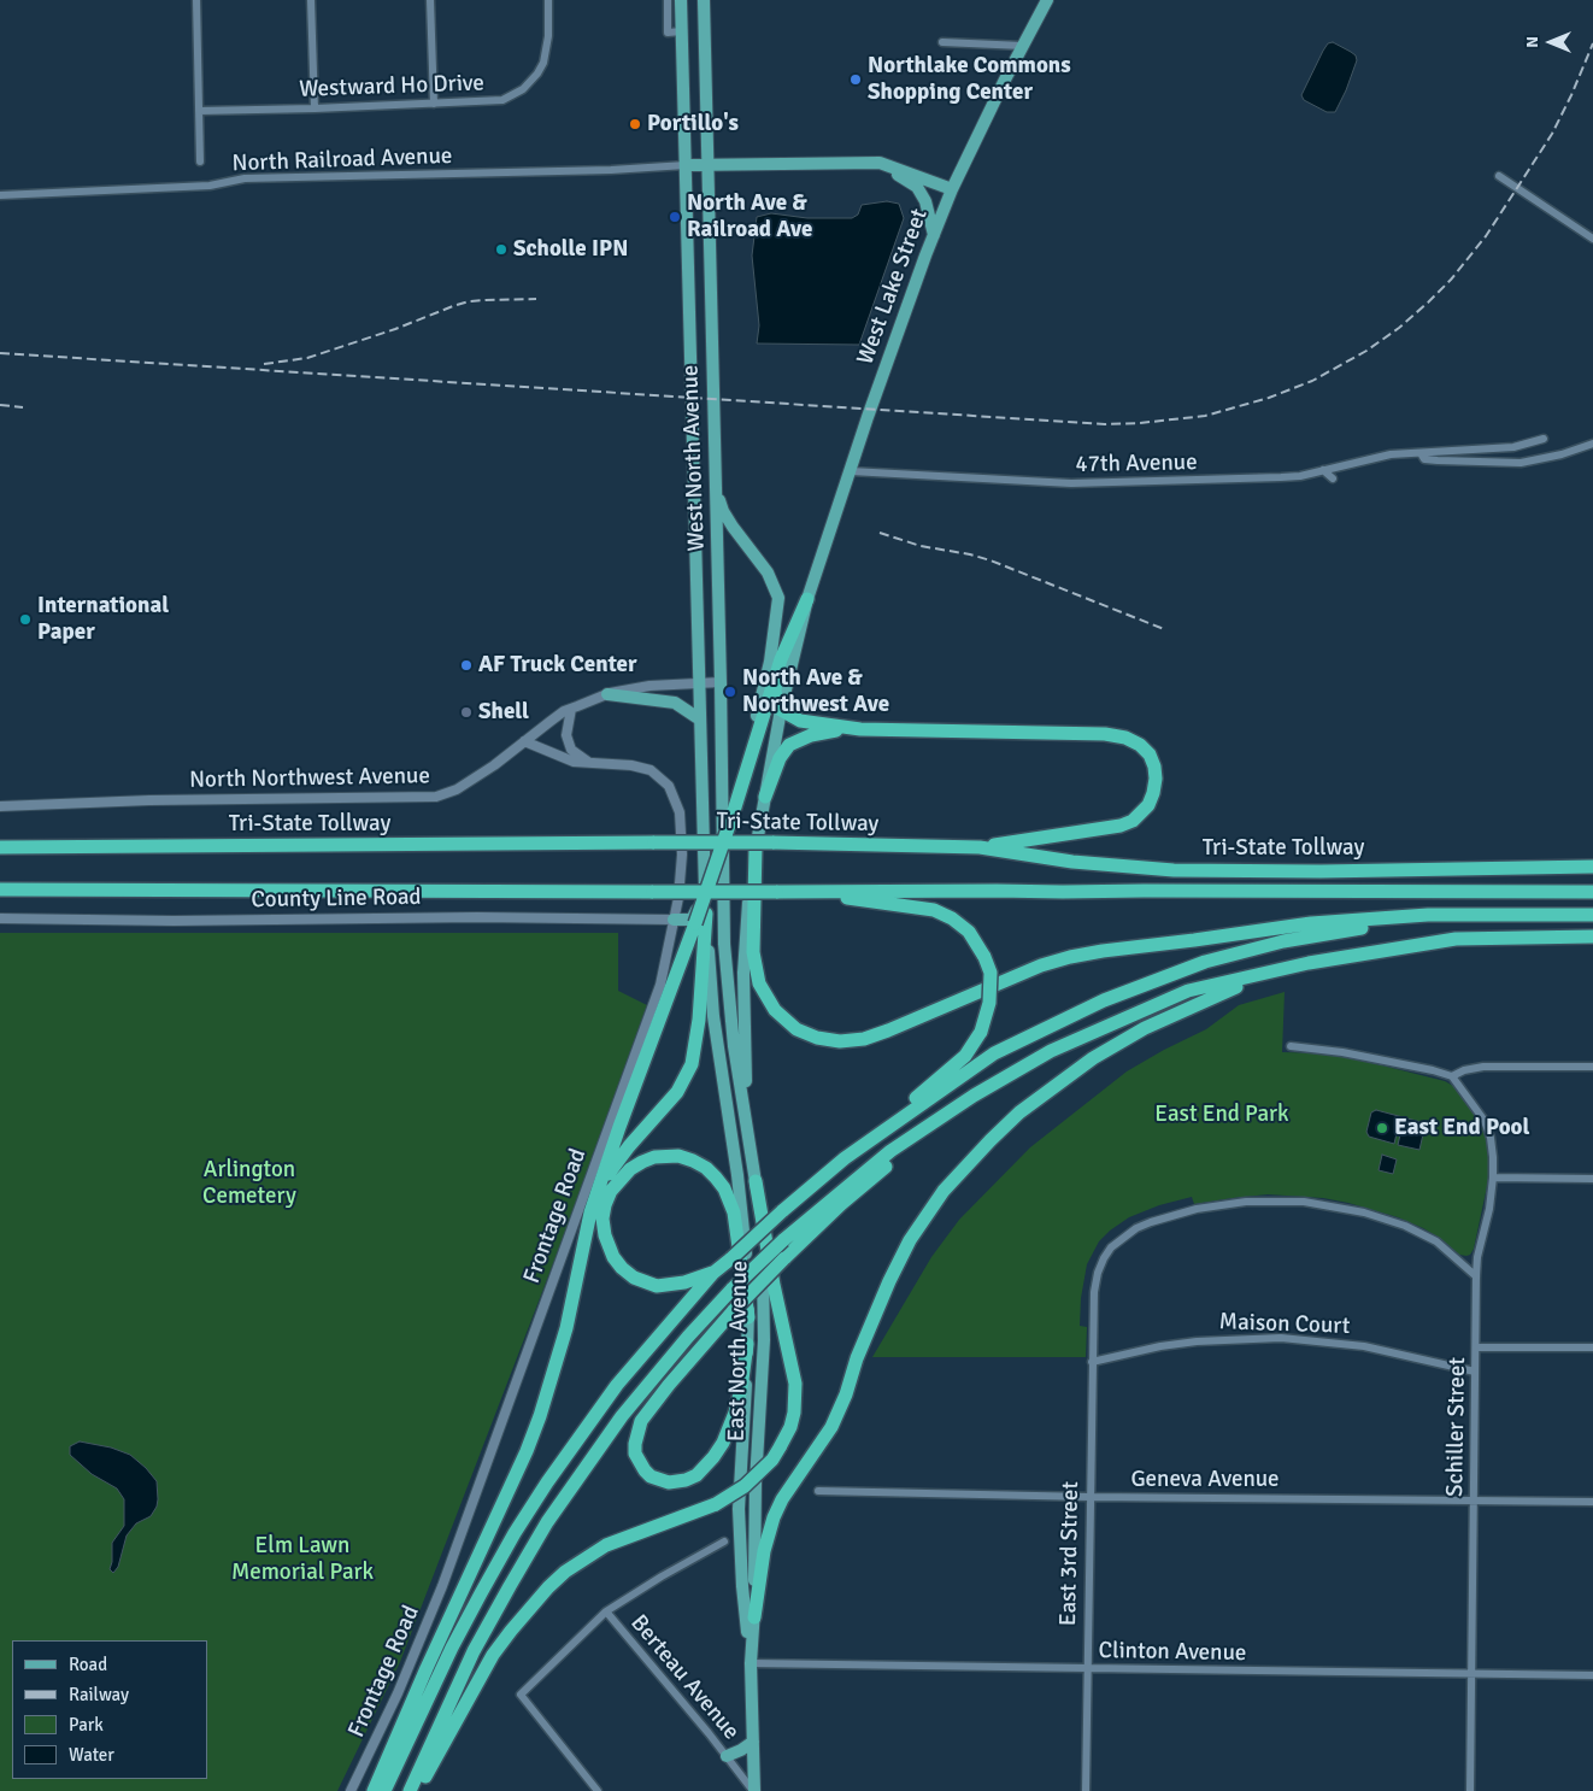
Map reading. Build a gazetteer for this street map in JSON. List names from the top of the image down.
{
  "streets": {
    "highway": ["Tri-State Tollway"],
    "main road": ["West Lake Street", "West North Avenue", "East North Avenue"],
    "street": [
      "Westward Ho Drive",
      "North Railroad Avenue",
      "47th Avenue",
      "North Northwest Avenue",
      "County Line Road",
      "Frontage Road",
      "Maison Court",
      "Schiller Street",
      "Geneva Avenue",
      "East 3rd Street",
      "Clinton Avenue",
      "Berteau Avenue"
    ]
  },
  "crossings": [
    ["North Railroad Avenue", "West North Avenue"],
    ["West Lake Street", "47th Avenue"],
    ["West Lake Street", "East North Avenue"],
    ["West North Avenue", "North Northwest Avenue"],
    ["West North Avenue", "East North Avenue"],
    ["North Northwest Avenue", "Frontage Road"],
    ["County Line Road", "Frontage Road"],
    ["Maison Court", "Schiller Street"],
    ["Maison Court", "East 3rd Street"],
    ["East North Avenue", "Clinton Avenue"],
    ["East North Avenue", "Berteau Avenue"],
    ["Schiller Street", "Geneva Avenue"],
    ["Schiller Street", "East 3rd Street"],
    ["Schiller Street", "Clinton Avenue"],
    ["Geneva Avenue", "East 3rd Street"],
    ["East 3rd Street", "Clinton Avenue"]
  ],
  "parks": ["East End Park", "Arlington Cemetery", "Elm Lawn Memorial Park"],
  "places": [
    "Northlake Commons Shopping Center",
    "Portillo's",
    "North Ave & Railroad Ave",
    "Scholle IPN",
    "International Paper",
    "AF Truck Center",
    "North Ave & Northwest Ave",
    "Shell",
    "East End Pool"
  ],
  "legend": [
    "Road",
    "Railway",
    "Park",
    "Water"
  ],
  "north": "left"
}
